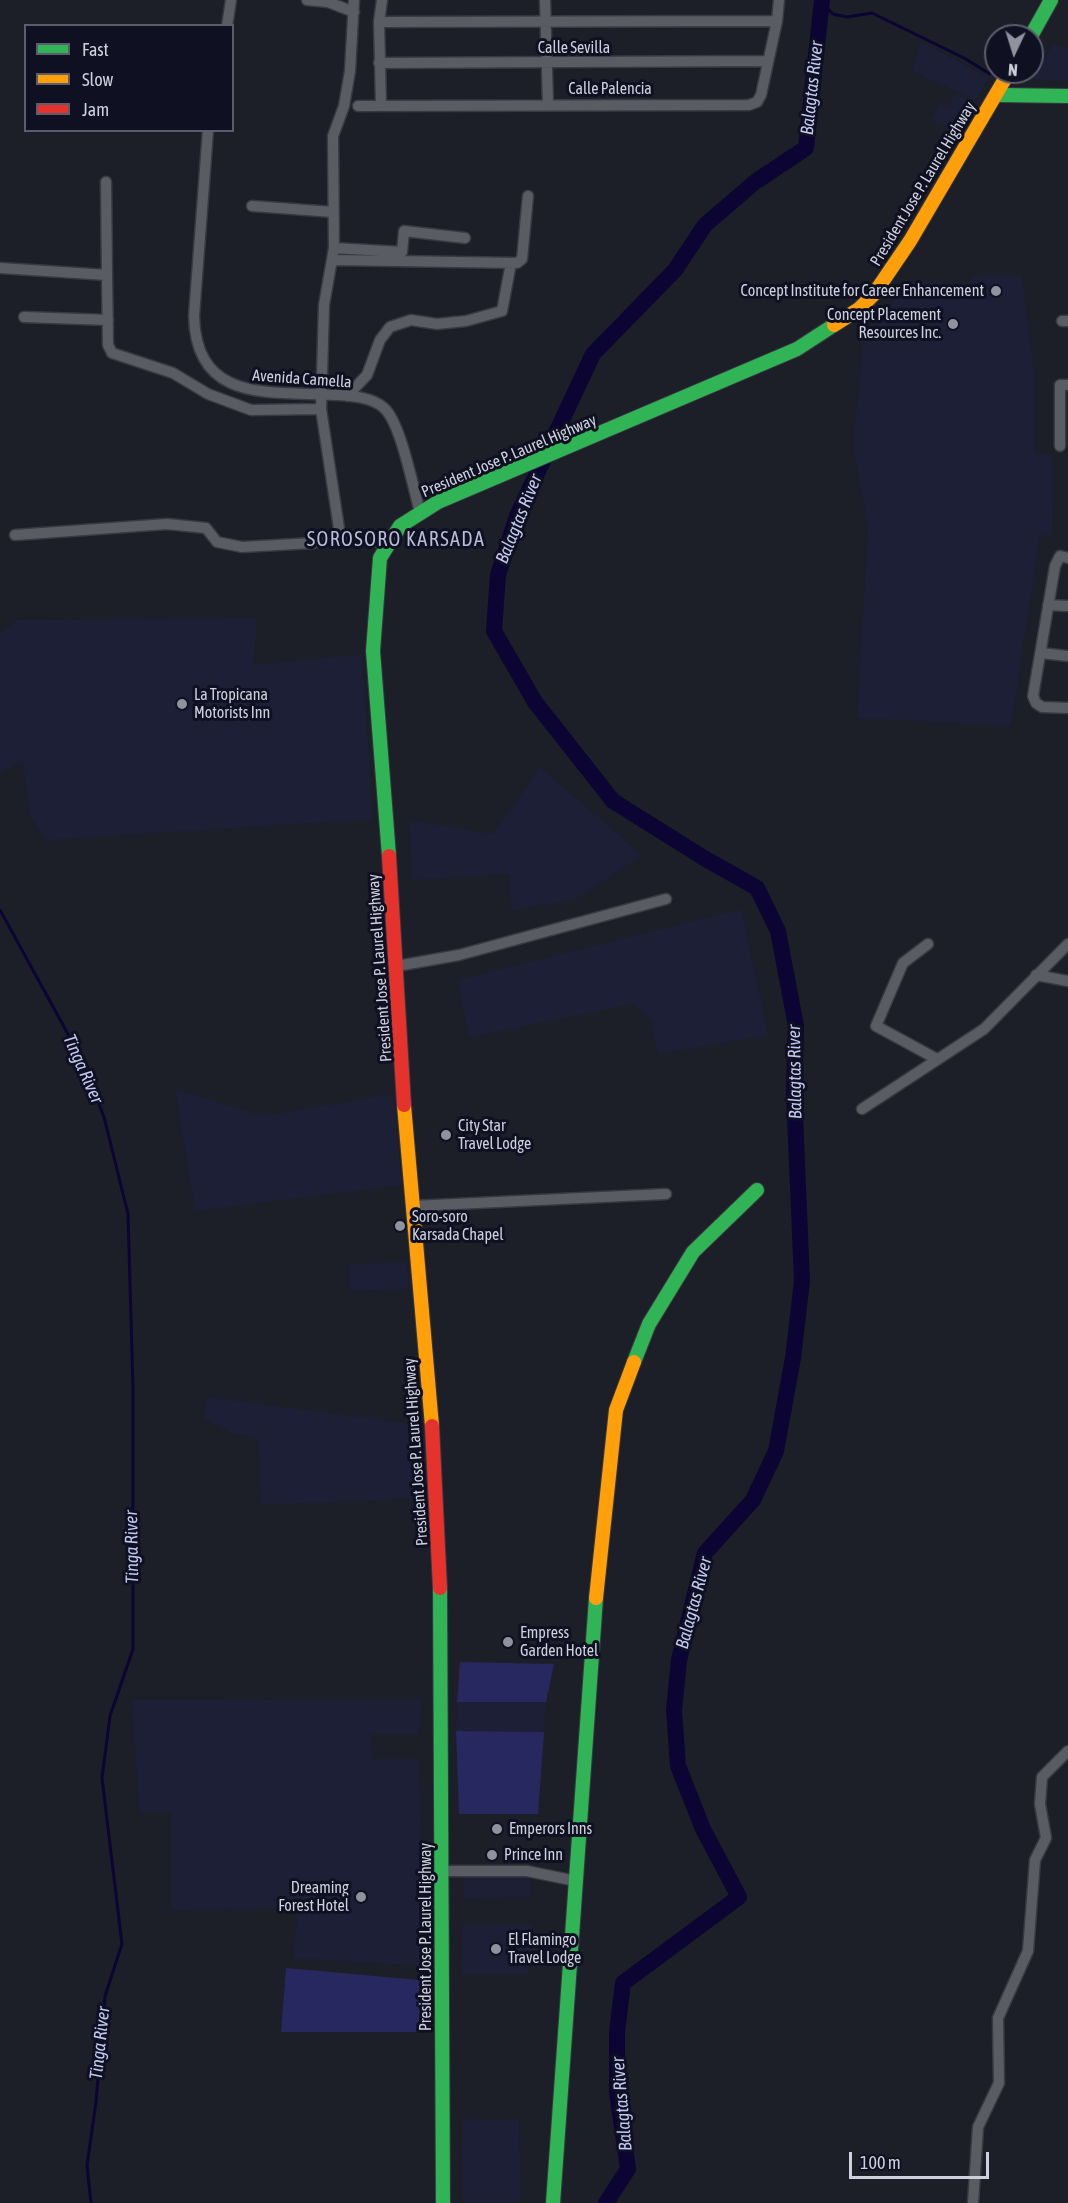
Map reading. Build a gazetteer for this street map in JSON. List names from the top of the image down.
{
  "streets": {
    "main road": ["President Jose P. Laurel Highway"],
    "street": ["Calle Sevilla", "Calle Palencia", "Avenida Camella"]
  },
  "crossings": [
    ["Calle Sevilla", "Calle Palencia"],
    ["President Jose P. Laurel Highway", "Avenida Camella"]
  ],
  "districts": ["SOROSORO KARSADA"],
  "water": ["Balagtas River", "Tinga River"],
  "places": [
    "Concept Institute for Career Enhancement",
    "Concept Placement Resources Inc.",
    "La Tropicana Motorists Inn",
    "City Star Travel Lodge",
    "Soro-soro Karsada Chapel",
    "Empress Garden Hotel",
    "Emperors Inns",
    "Prince Inn",
    "Dreaming Forest Hotel",
    "El Flamingo Travel Lodge"
  ],
  "legend": ["Fast", "Slow", "Jam"],
  "scale_bar": "100 m",
  "north": "bottom"
}
